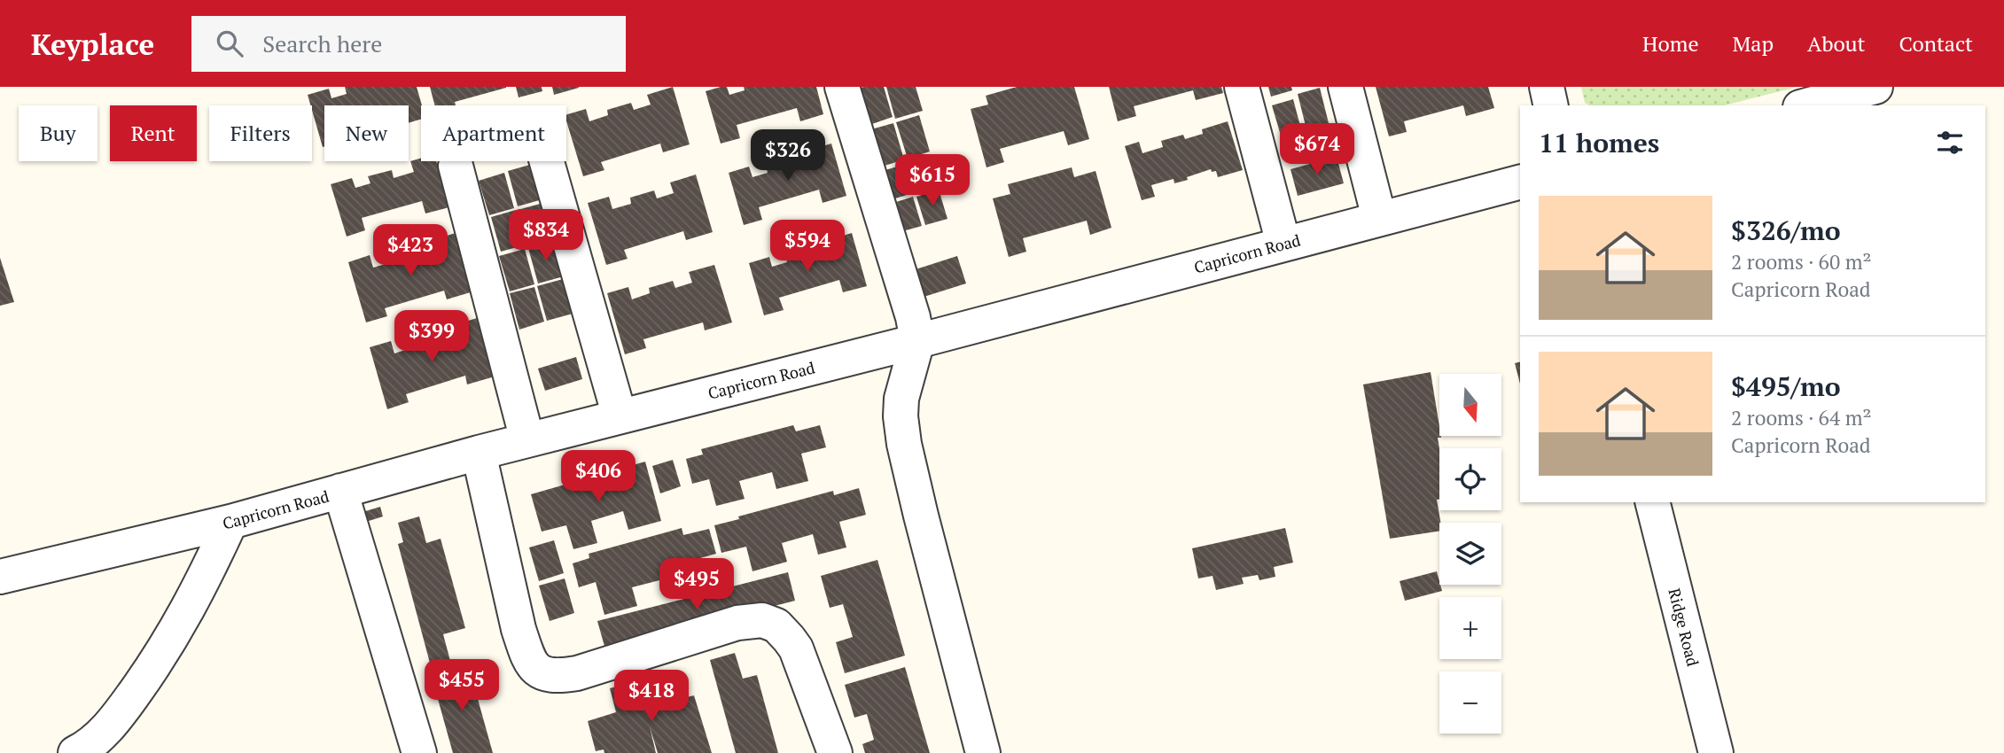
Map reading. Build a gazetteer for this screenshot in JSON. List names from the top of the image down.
{
  "streets": {
    "street": ["Capricorn Road", "Ridge Road"]
  },
  "north": "bottom",
  "page": {
    "header": "Keyplace",
    "search": "Search here",
    "nav": [
      "Home",
      "Map",
      "About",
      "Contact"
    ],
    "chip": [
      "Buy",
      "Rent",
      "Filters",
      "New",
      "Apartment"
    ],
    "heading": "11 homes",
    "price": [
      "$674",
      "$326",
      "$615",
      "$834",
      "$594",
      "$423",
      "$399",
      "$406",
      "$495",
      "$455",
      "$418"
    ],
    "list": [
      {
        "name": "$326/mo",
        "note": "2 rooms · 60 m² · Capricorn Road"
      },
      {
        "name": "$495/mo",
        "note": "2 rooms · 64 m² · Capricorn Road"
      }
    ],
    "map_buttons": ["+", "−"]
  }
}
